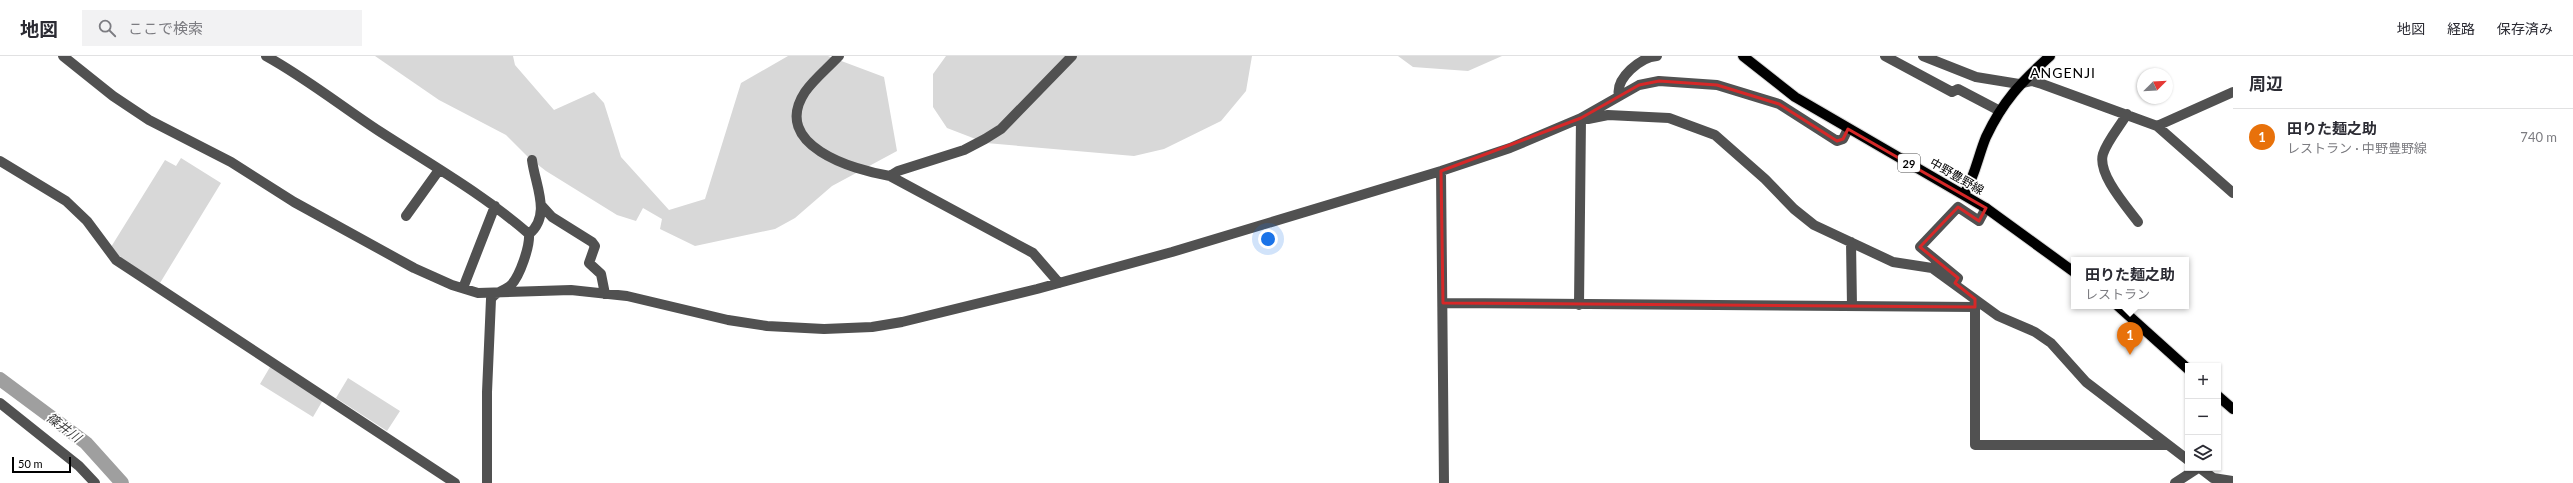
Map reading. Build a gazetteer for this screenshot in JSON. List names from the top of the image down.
{
  "streets": {
    "main road": ["29", "中野豊野線"]
  },
  "districts": ["ANGENJI"],
  "water": ["篠井川"],
  "scale_bar": "50 m",
  "north": "top right",
  "page": {
    "header": "地図",
    "search": "ここで検索",
    "nav": ["地図", "経路", "保存済み"],
    "heading": "周辺",
    "list": [
      {
        "mark": "1",
        "name": "田りた麺之助",
        "note": "レストラン · 中野豊野線",
        "value": "740 m"
      }
    ],
    "popup": ["田りた麺之助", "レストラン"],
    "pins": "1",
    "map_buttons": ["+", "−"],
    "scale": "50 m"
  }
}
